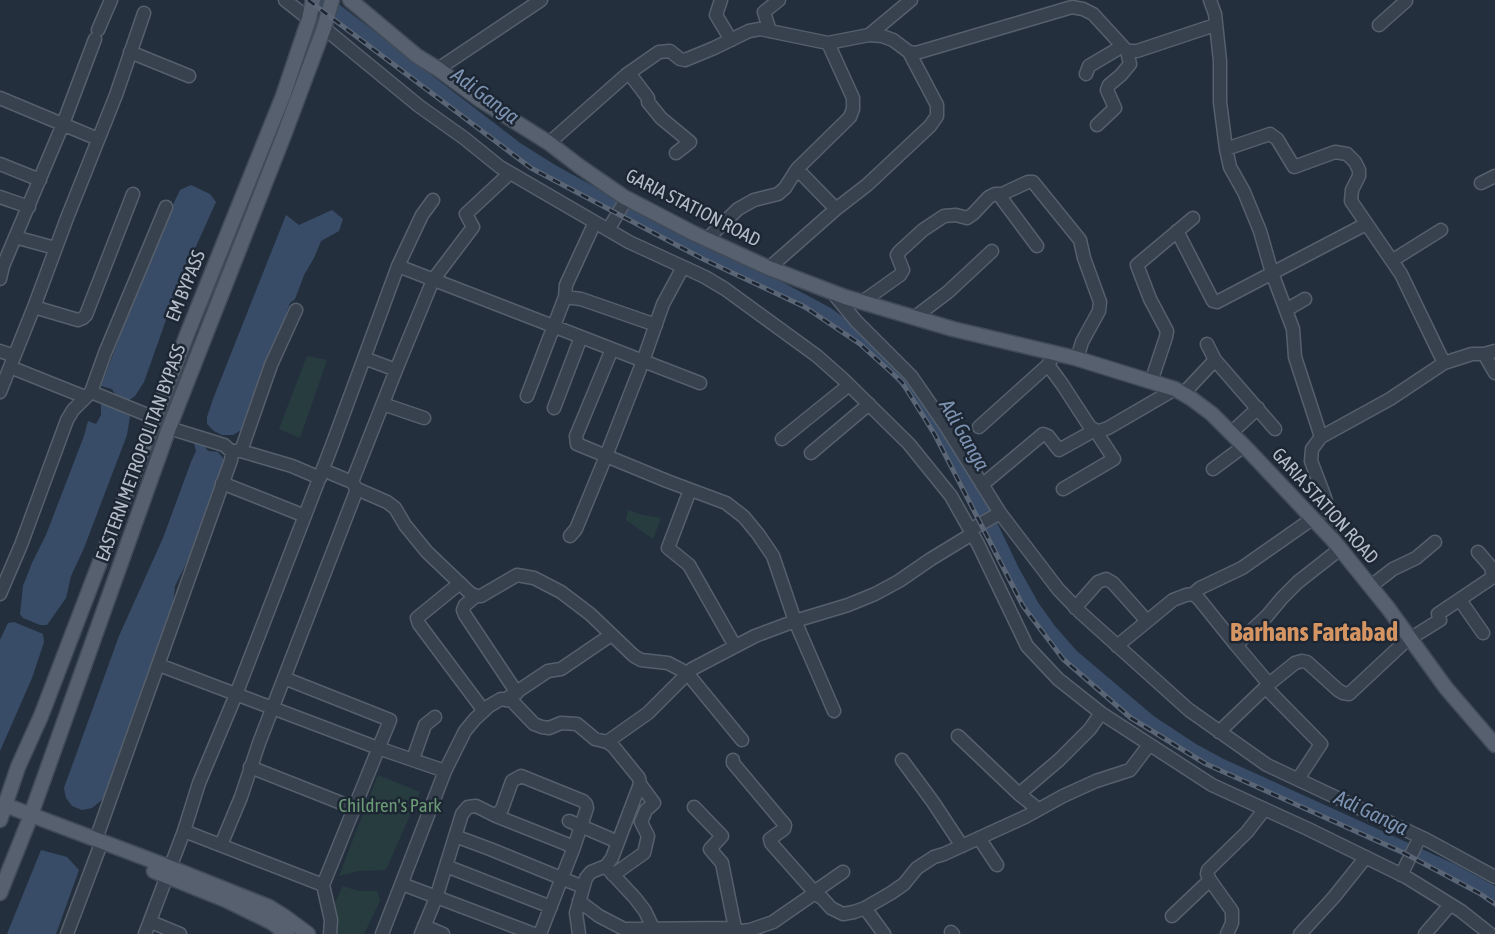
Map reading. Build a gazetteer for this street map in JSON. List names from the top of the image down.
{
  "streets": {
    "main road": ["GARIA STATION ROAD", "EM BYPASS", "EASTERN METROPOLITAN BYPASS"]
  },
  "districts": ["Barhans Fartabad"],
  "water": ["Adi Ganga"],
  "parks": ["Children's Park"]
}
